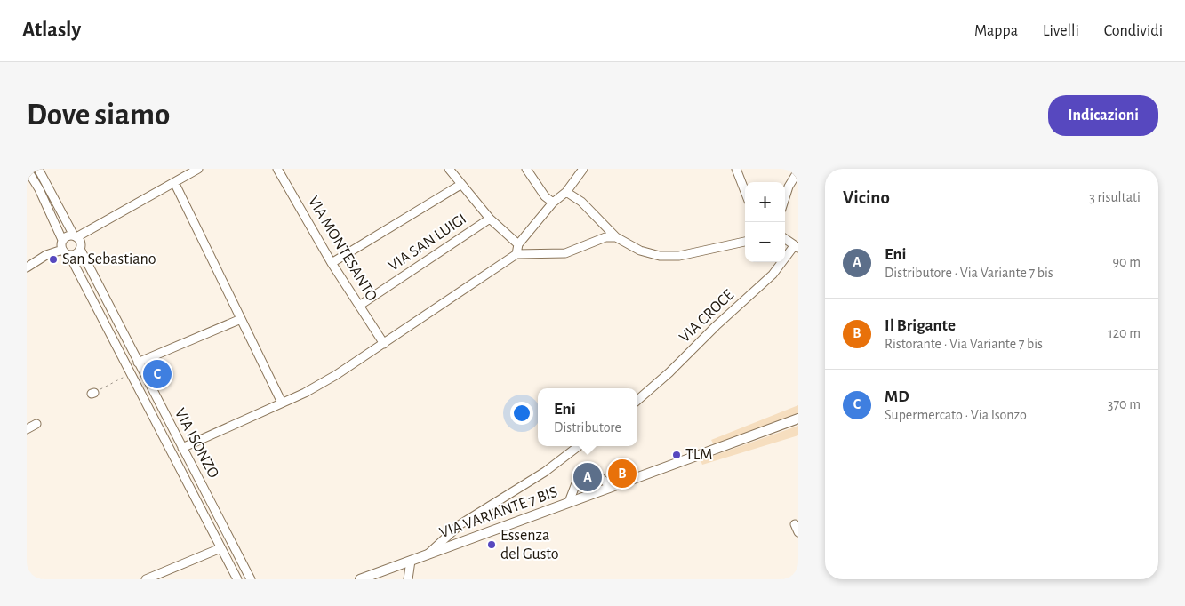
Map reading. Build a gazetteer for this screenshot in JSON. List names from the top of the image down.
{
  "streets": {
    "main road": ["VIA VARIANTE 7 BIS"],
    "street": [
      "VIA SAN LUIGI",
      "VIA MONTESANTO",
      "VIA CROCE",
      "VIA ISONZO"
    ]
  },
  "crossings": [
    ["VIA SAN LUIGI", "VIA MONTESANTO"]
  ],
  "places": ["San Sebastiano", "TLM", "Essenza del Gusto"],
  "page": {
    "header": "Atlasly",
    "nav": ["Mappa", "Livelli", "Condividi"],
    "buttons": "Indicazioni",
    "title": "Dove siamo",
    "heading": ["Vicino", "3 risultati"],
    "map_buttons": ["+", "−"],
    "list": [
      {
        "mark": "A",
        "name": "Eni",
        "note": "Distributore · Via Variante 7 bis",
        "value": "90 m"
      },
      {
        "mark": "B",
        "name": "Il Brigante",
        "note": "Ristorante · Via Variante 7 bis",
        "value": "120 m"
      },
      {
        "mark": "C",
        "name": "MD",
        "note": "Supermercato · Via Isonzo",
        "value": "370 m"
      }
    ],
    "pins": ["C", "B", "A"],
    "popup": ["Eni", "Distributore"]
  }
}
